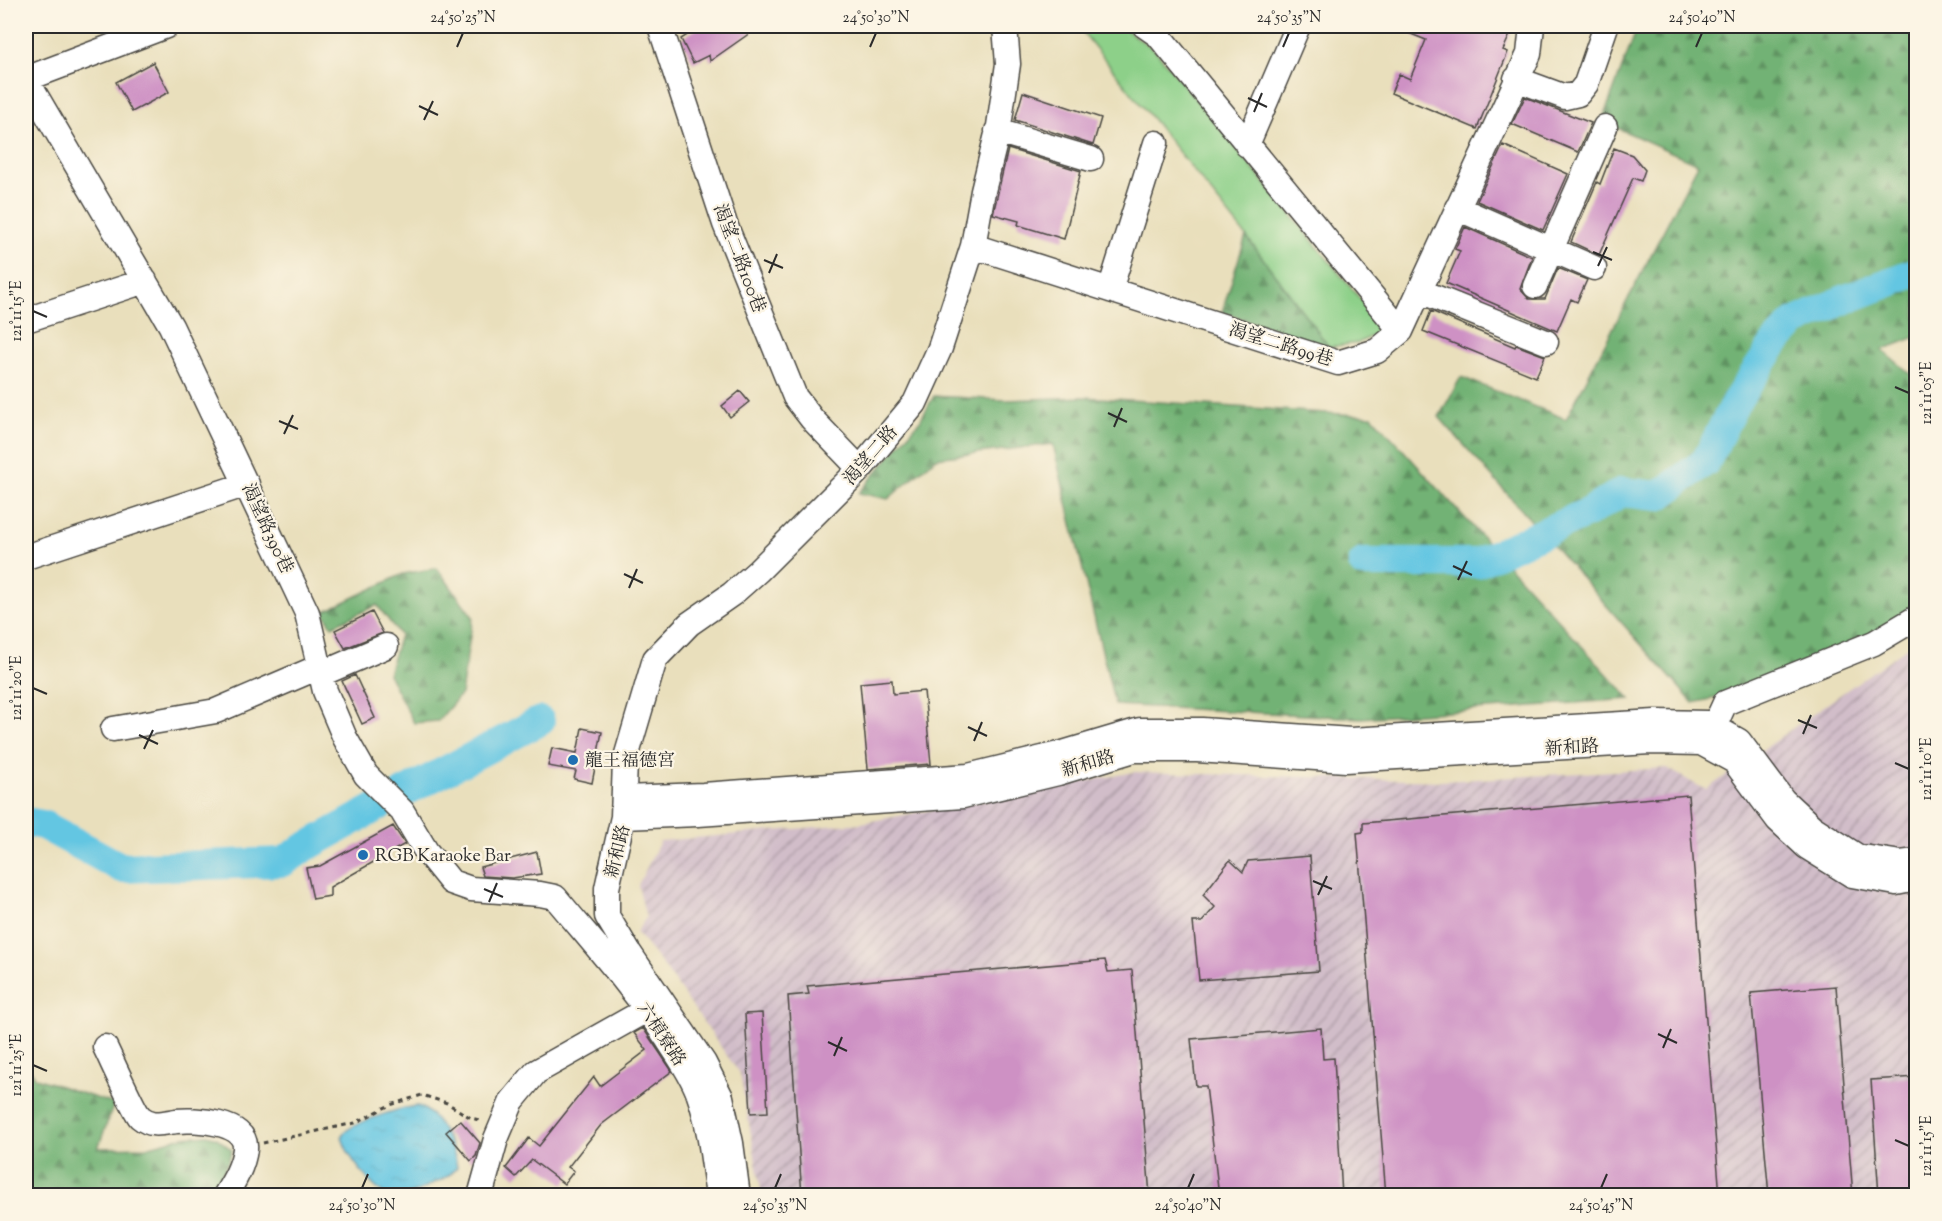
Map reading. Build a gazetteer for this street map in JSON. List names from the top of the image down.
{
  "streets": {
    "street": [
      "渴望二路100巷",
      "渴望二路99巷",
      "渴望二路",
      "渴望路390巷",
      "新和路",
      "六槓寮路"
    ]
  },
  "crossings": [
    ["渴望二路100巷", "渴望二路"],
    ["渴望二路99巷", "渴望二路"],
    ["渴望二路", "新和路"],
    ["渴望路390巷", "六槓寮路"]
  ],
  "places": ["龍王福德宮", "RGB Karaoke Bar"],
  "coordinates": [
    "24°50'25\"N",
    "24°50'30\"N",
    "24°50'35\"N",
    "24°50'40\"N",
    "121°11'15\"E",
    "121°11'05\"E",
    "121°11'20\"E",
    "121°11'10\"E",
    "121°11'25\"E",
    "24°50'45\"N"
  ]
}
